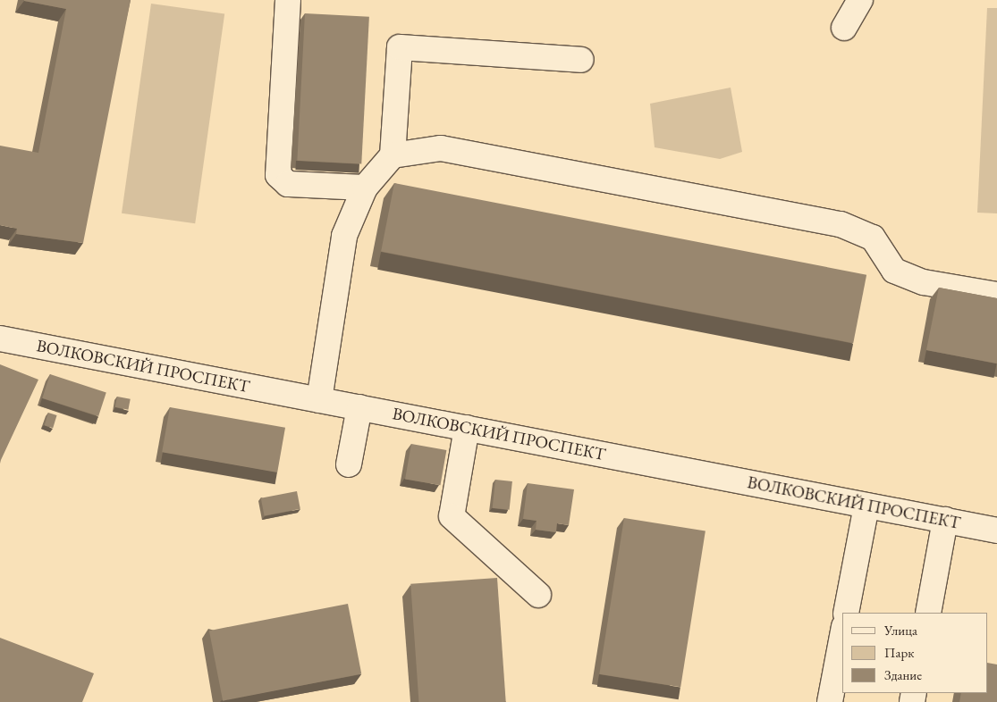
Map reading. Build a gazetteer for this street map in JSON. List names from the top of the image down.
{
  "streets": {
    "street": ["ВОЛКОВСКИЙ ПРОСПЕКТ"]
  },
  "legend": ["Улица", "Парк", "Здание"]
}
